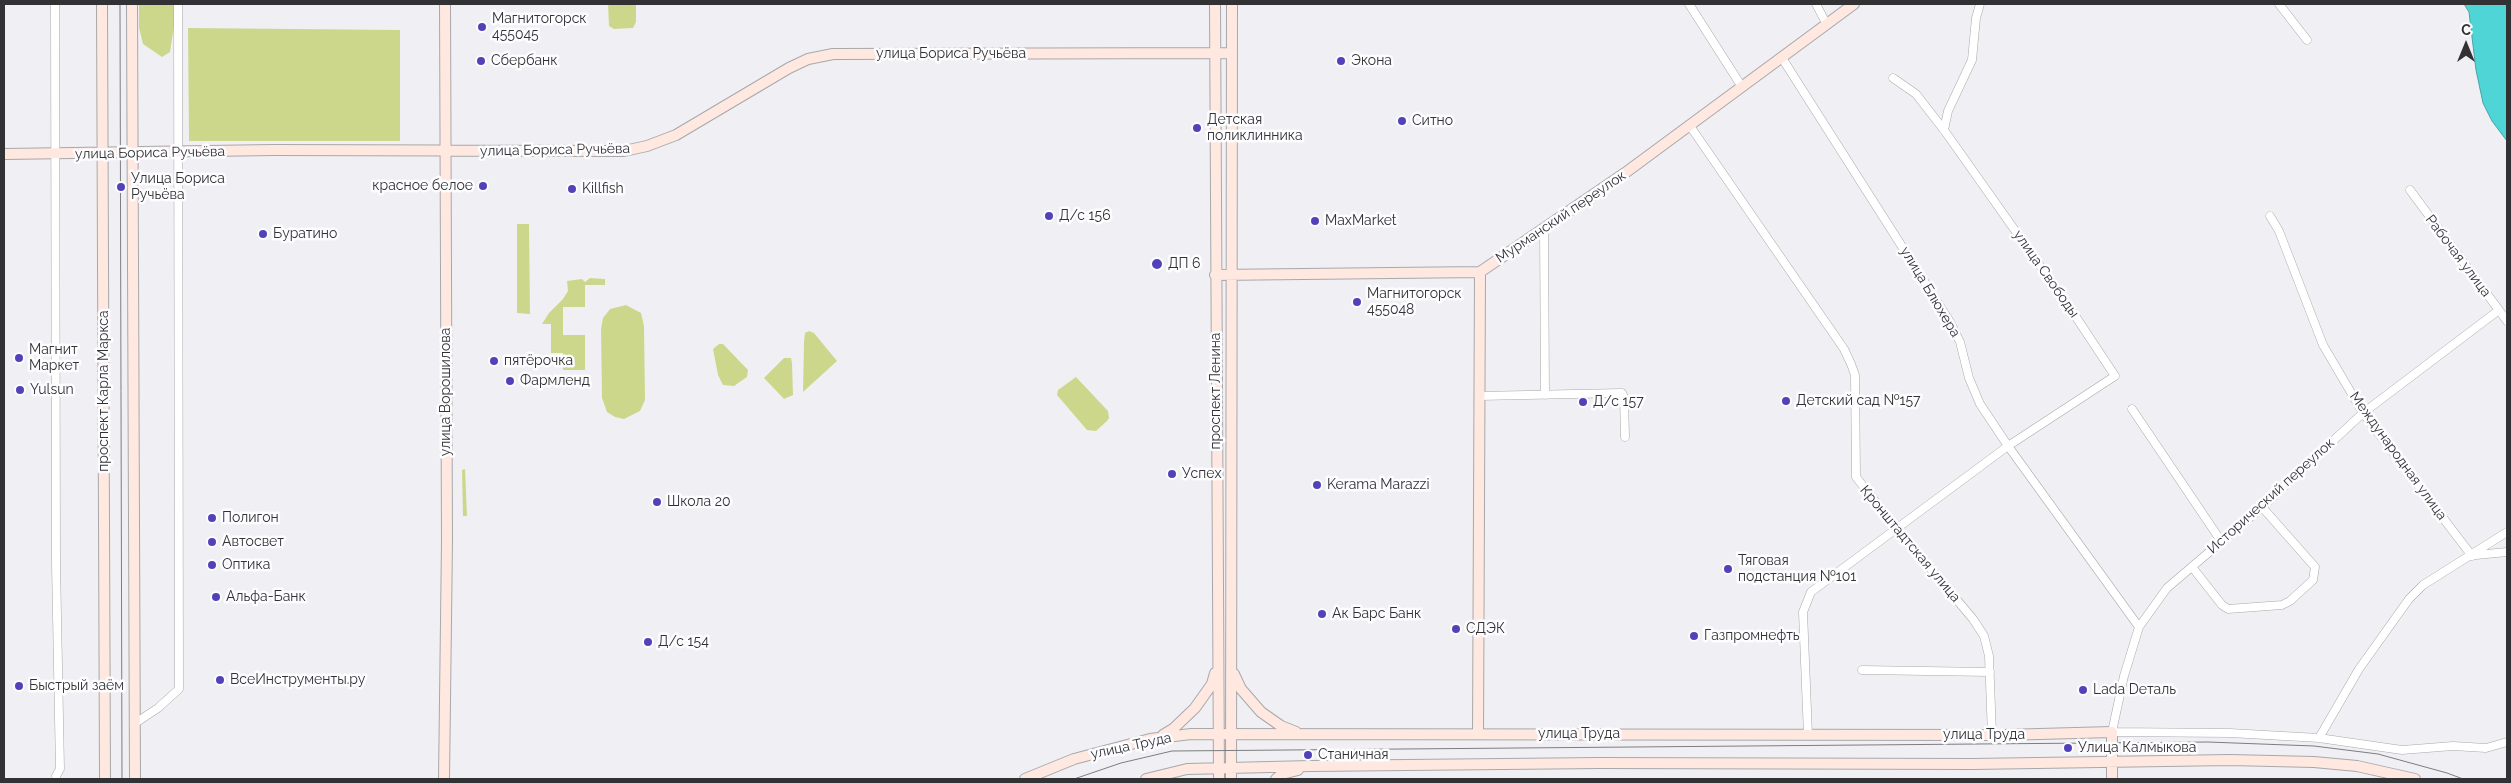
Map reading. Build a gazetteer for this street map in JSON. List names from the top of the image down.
{
  "streets": {
    "main road": [
      "улица Бориса Ручьёва",
      "Мурманский переулок",
      "проспект Карла Маркса",
      "проспект Ленина",
      "улица Ворошилова",
      "улица Труда"
    ],
    "street": [
      "Рабочая улица",
      "улица Свободы",
      "улица Блюхера",
      "Международная улица",
      "Исторический переулок",
      "Кронштадтская улица"
    ]
  },
  "crossings": [
    ["улица Бориса Ручьёва", "проспект Карла Маркса"],
    ["улица Бориса Ручьёва", "проспект Ленина"],
    ["улица Бориса Ручьёва", "улица Ворошилова"],
    ["Мурманский переулок", "улица Блюхера"],
    ["Мурманский переулок", "Кронштадтская улица"],
    ["Рабочая улица", "Исторический переулок"],
    ["улица Свободы", "улица Блюхера"],
    ["улица Блюхера", "Исторический переулок"],
    ["проспект Ленина", "улица Труда"],
    ["Международная улица", "Исторический переулок"],
    ["Исторический переулок", "улица Труда"],
    ["Кронштадтская улица", "улица Труда"]
  ],
  "places": [
    "Магнитогорск 455045",
    "Сбербанк",
    "Экона",
    "Ситно",
    "Детская поликлинника",
    "красное белое",
    "Улица Бориса Ручьёва",
    "Killfish",
    "Д/с 156",
    "MaxMarket",
    "Буратино",
    "ДП 6",
    "Магнитогорск 455048",
    "Магнит Маркет",
    "пятёрочка",
    "Фармленд",
    "Yulsun",
    "Детский сад №157",
    "Д/с 157",
    "Успех",
    "Kerama Marazzi",
    "Школа 20",
    "Полигон",
    "Автосвет",
    "Оптика",
    "Тяговая подстанция №101",
    "Альфа-Банк",
    "Ак Барс Банк",
    "СДЭК",
    "Газпромнефть",
    "Д/с 154",
    "ВсеИнструменты.ру",
    "Быстрый заём",
    "Lada Dеталь",
    "Улица Калмыкова",
    "Станичная"
  ],
  "north": "top"
}
